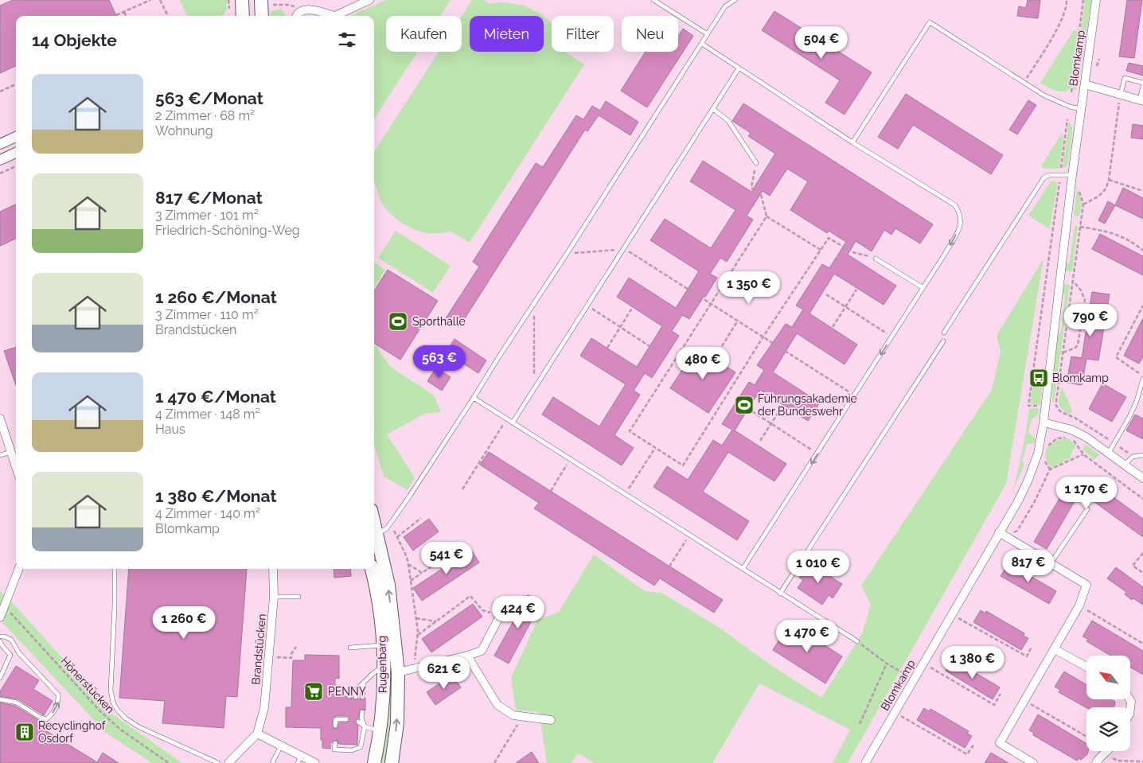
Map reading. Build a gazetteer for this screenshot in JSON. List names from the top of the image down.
{
  "streets": {
    "main road": ["Rugenbarg"],
    "street": ["Blomkamp", "Brandstücken"],
    "path": ["Hönerstücken"]
  },
  "places": {
    "sports": ["Sporthalle", "Führungsakademie der Bundeswehr"],
    "bus stop": ["Blomkamp"],
    "supermarket": ["PENNY"],
    "building": ["Recyclinghof Osdorf"]
  },
  "north": "top left",
  "page": {
    "chip": [
      "Kaufen",
      "Mieten",
      "Filter",
      "Neu"
    ],
    "heading": "14 Objekte",
    "price": [
      "504 €",
      "1 350 €",
      "790 €",
      "563 €",
      "480 €",
      "1 170 €",
      "541 €",
      "817 €",
      "1 010 €",
      "424 €",
      "1 260 €",
      "1 470 €",
      "1 380 €",
      "621 €"
    ],
    "list": [
      {
        "name": "563 €/Monat",
        "note": "2 Zimmer · 68 m² · Wohnung"
      },
      {
        "name": "817 €/Monat",
        "note": "3 Zimmer · 101 m² · Friedrich-Schöning-Weg"
      },
      {
        "name": "1 260 €/Monat",
        "note": "3 Zimmer · 110 m² · Brandstücken"
      },
      {
        "name": "1 470 €/Monat",
        "note": "4 Zimmer · 148 m² · Haus"
      },
      {
        "name": "1 380 €/Monat",
        "note": "4 Zimmer · 140 m² · Blomkamp"
      }
    ]
  }
}
